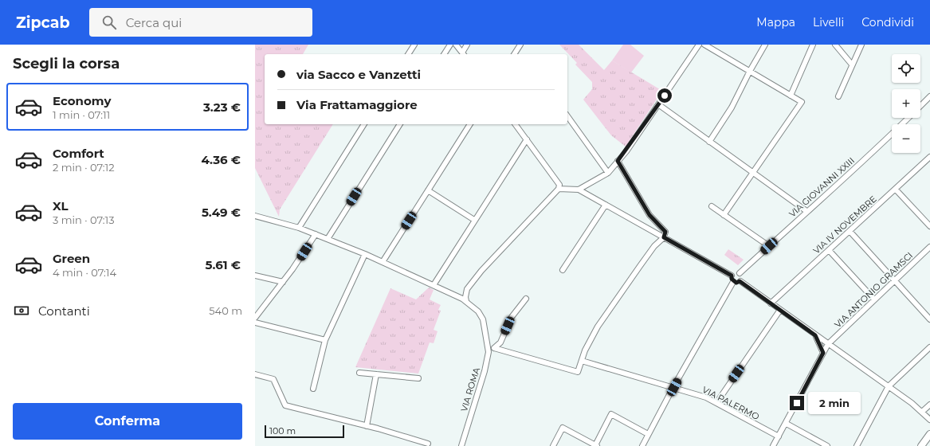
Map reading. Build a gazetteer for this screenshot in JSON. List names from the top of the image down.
{
  "streets": {
    "street": [
      "VIA GIOVANNI XXIII",
      "VIA IV NOVEMBRE",
      "VIA ANTONIO GRAMSCI",
      "VIA ROMA",
      "VIA PALERMO"
    ]
  },
  "scale_bar": "100 m",
  "page": {
    "header": "Zipcab",
    "search": "Cerca qui",
    "nav": ["Mappa", "Livelli", "Condividi"],
    "heading": "Scegli la corsa",
    "map_buttons": ["+", "−"],
    "banner": ["via Sacco e Vanzetti", "Via Frattamaggiore"],
    "list": [
      {
        "name": "Economy",
        "note": "1 min · 07:11",
        "value": "3.23 €"
      },
      {
        "name": "Comfort",
        "note": "2 min · 07:12",
        "value": "4.36 €"
      },
      {
        "name": "XL",
        "note": "3 min · 07:13",
        "value": "5.49 €"
      },
      {
        "name": "Green",
        "note": "4 min · 07:14",
        "value": "5.61 €"
      }
    ],
    "pay": ["Contanti", "540 m"],
    "bubble": "2 min",
    "buttons": "Conferma",
    "scale": "100 m"
  }
}
